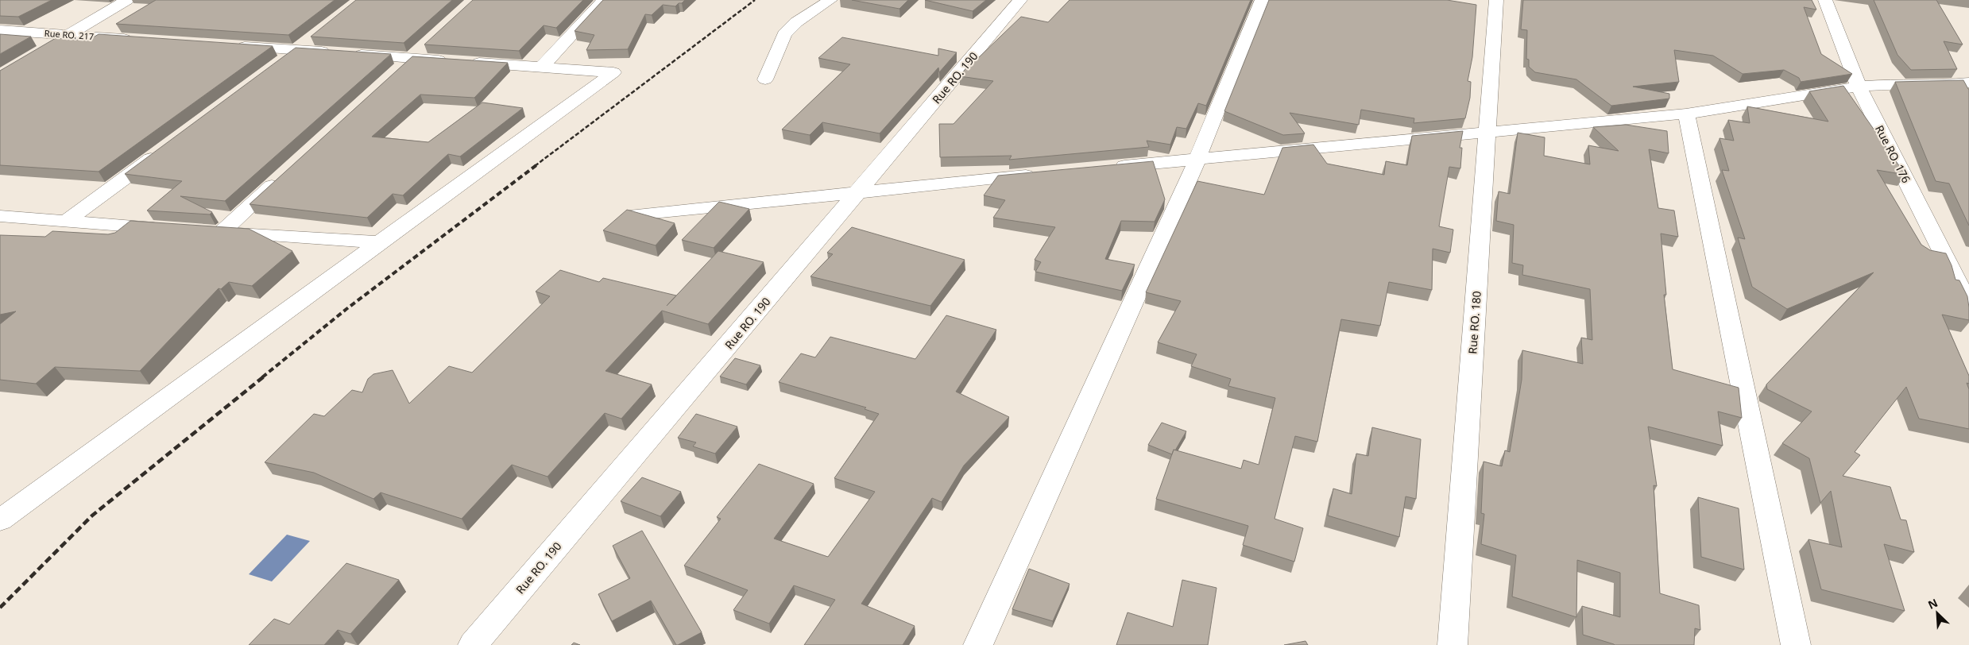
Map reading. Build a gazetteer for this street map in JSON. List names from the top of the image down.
{
  "streets": {
    "street": [
      "Rue RO. 217",
      "Rue RO. 190",
      "Rue RO. 176",
      "Rue RO. 180"
    ]
  },
  "north": "top left"
}
